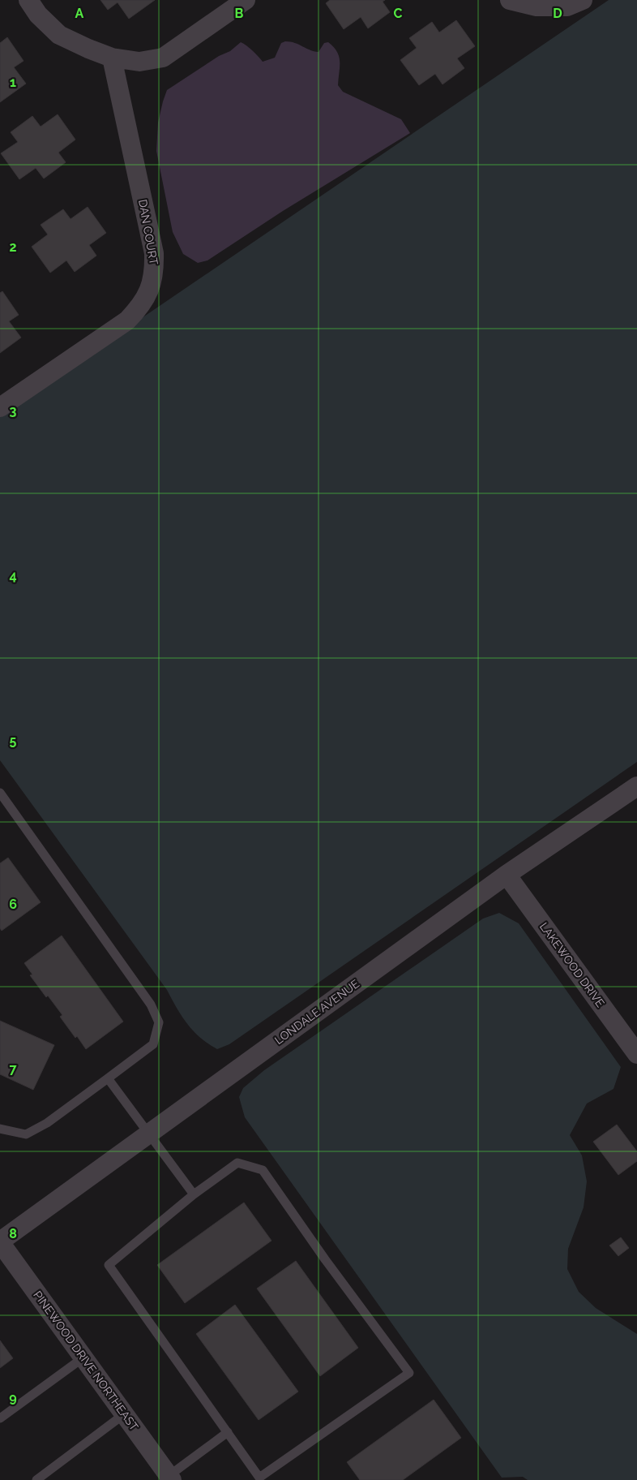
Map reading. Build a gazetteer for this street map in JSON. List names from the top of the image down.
{
  "streets": {
    "street": [
      "DAN COURT",
      "LAKEWOOD DRIVE",
      "LONDALE AVENUE",
      "PINEWOOD DRIVE NORTHEAST"
    ]
  },
  "crossings": [
    ["LAKEWOOD DRIVE", "LONDALE AVENUE"],
    ["LONDALE AVENUE", "PINEWOOD DRIVE NORTHEAST"]
  ],
  "grid": {
    "columns": [
      "A",
      "B",
      "C",
      "D"
    ],
    "rows": [
      "1",
      "2",
      "3",
      "4",
      "5",
      "6",
      "7",
      "8",
      "9"
    ]
  }
}
